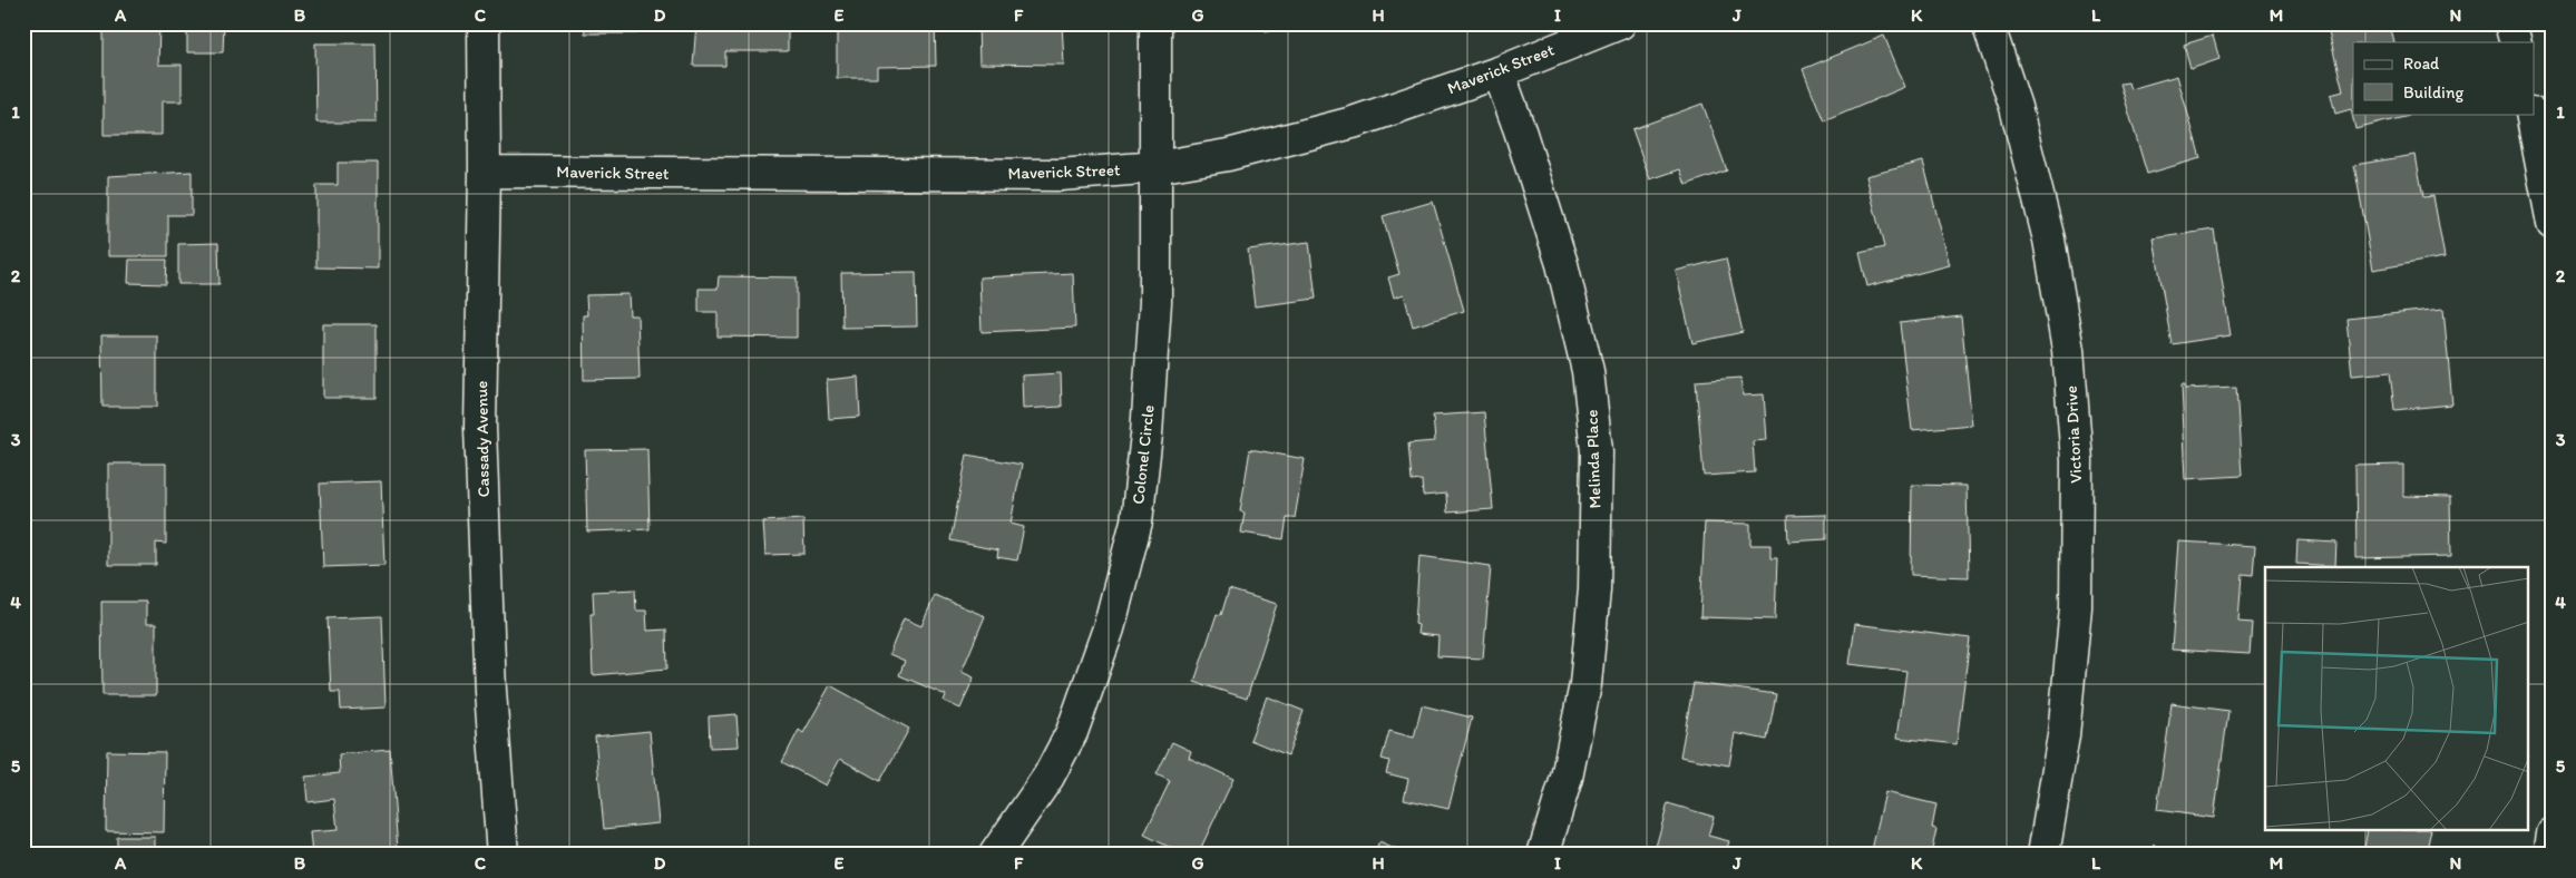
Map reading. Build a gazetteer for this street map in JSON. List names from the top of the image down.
{
  "streets": {
    "street": [
      "Maverick Street",
      "Victoria Drive",
      "Cassady Avenue",
      "Colonel Circle",
      "Melinda Place"
    ]
  },
  "crossings": [
    ["Maverick Street", "Cassady Avenue"],
    ["Maverick Street", "Colonel Circle"],
    ["Maverick Street", "Melinda Place"]
  ],
  "legend": ["Road", "Building"],
  "grid": {
    "columns": [
      "A",
      "B",
      "C",
      "D",
      "E",
      "F",
      "G",
      "H",
      "I",
      "J",
      "K",
      "L",
      "M",
      "N"
    ],
    "rows": [
      "1",
      "2",
      "3",
      "4",
      "5"
    ]
  }
}
